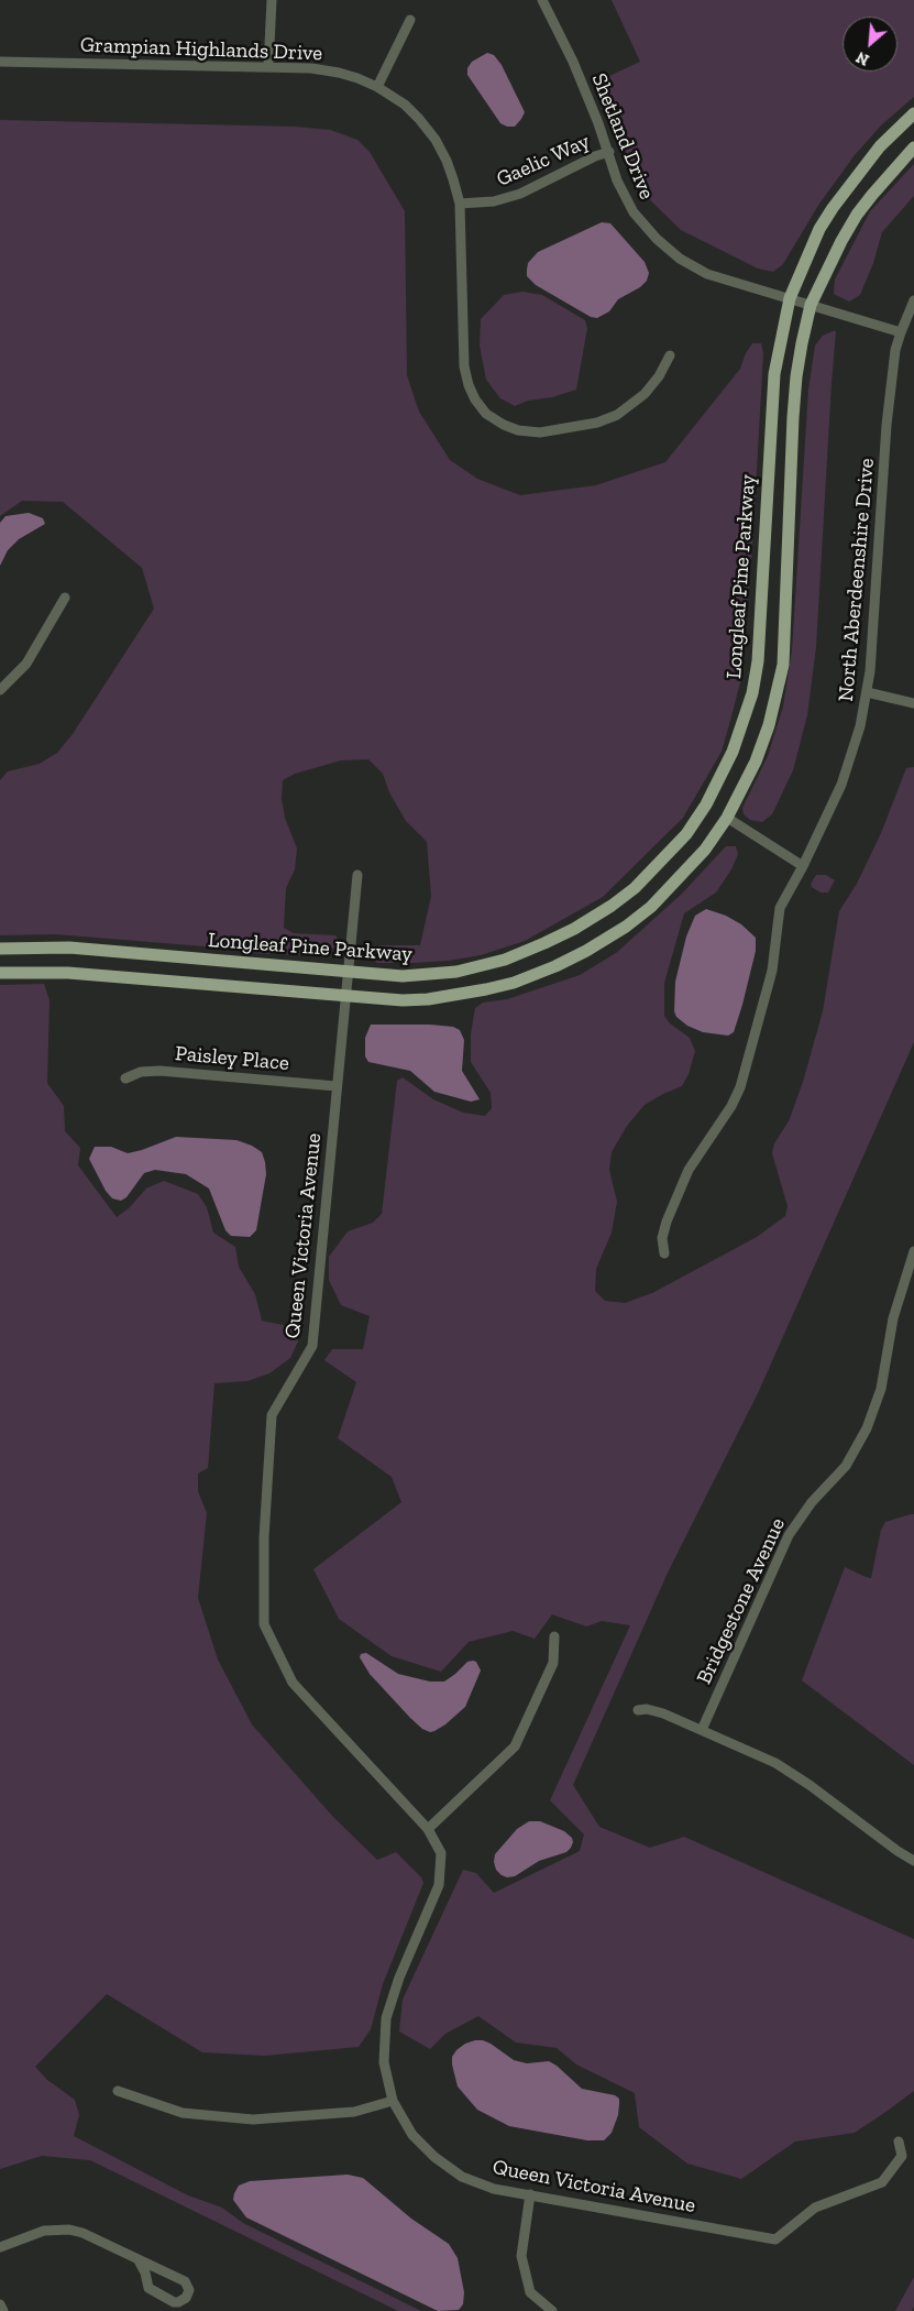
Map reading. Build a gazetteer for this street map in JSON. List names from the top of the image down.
{
  "streets": {
    "main road": ["Longleaf Pine Parkway"],
    "street": [
      "Grampian Highlands Drive",
      "Shetland Drive",
      "Gaelic Way",
      "North Aberdeenshire Drive",
      "Paisley Place",
      "Queen Victoria Avenue",
      "Bridgestone Avenue"
    ]
  },
  "crossings": [
    ["Grampian Highlands Drive", "Gaelic Way"],
    ["Shetland Drive", "Gaelic Way"],
    ["Shetland Drive", "Longleaf Pine Parkway"],
    ["Shetland Drive", "North Aberdeenshire Drive"],
    ["Longleaf Pine Parkway", "Queen Victoria Avenue"],
    ["Paisley Place", "Queen Victoria Avenue"]
  ],
  "north": "bottom left"
}
